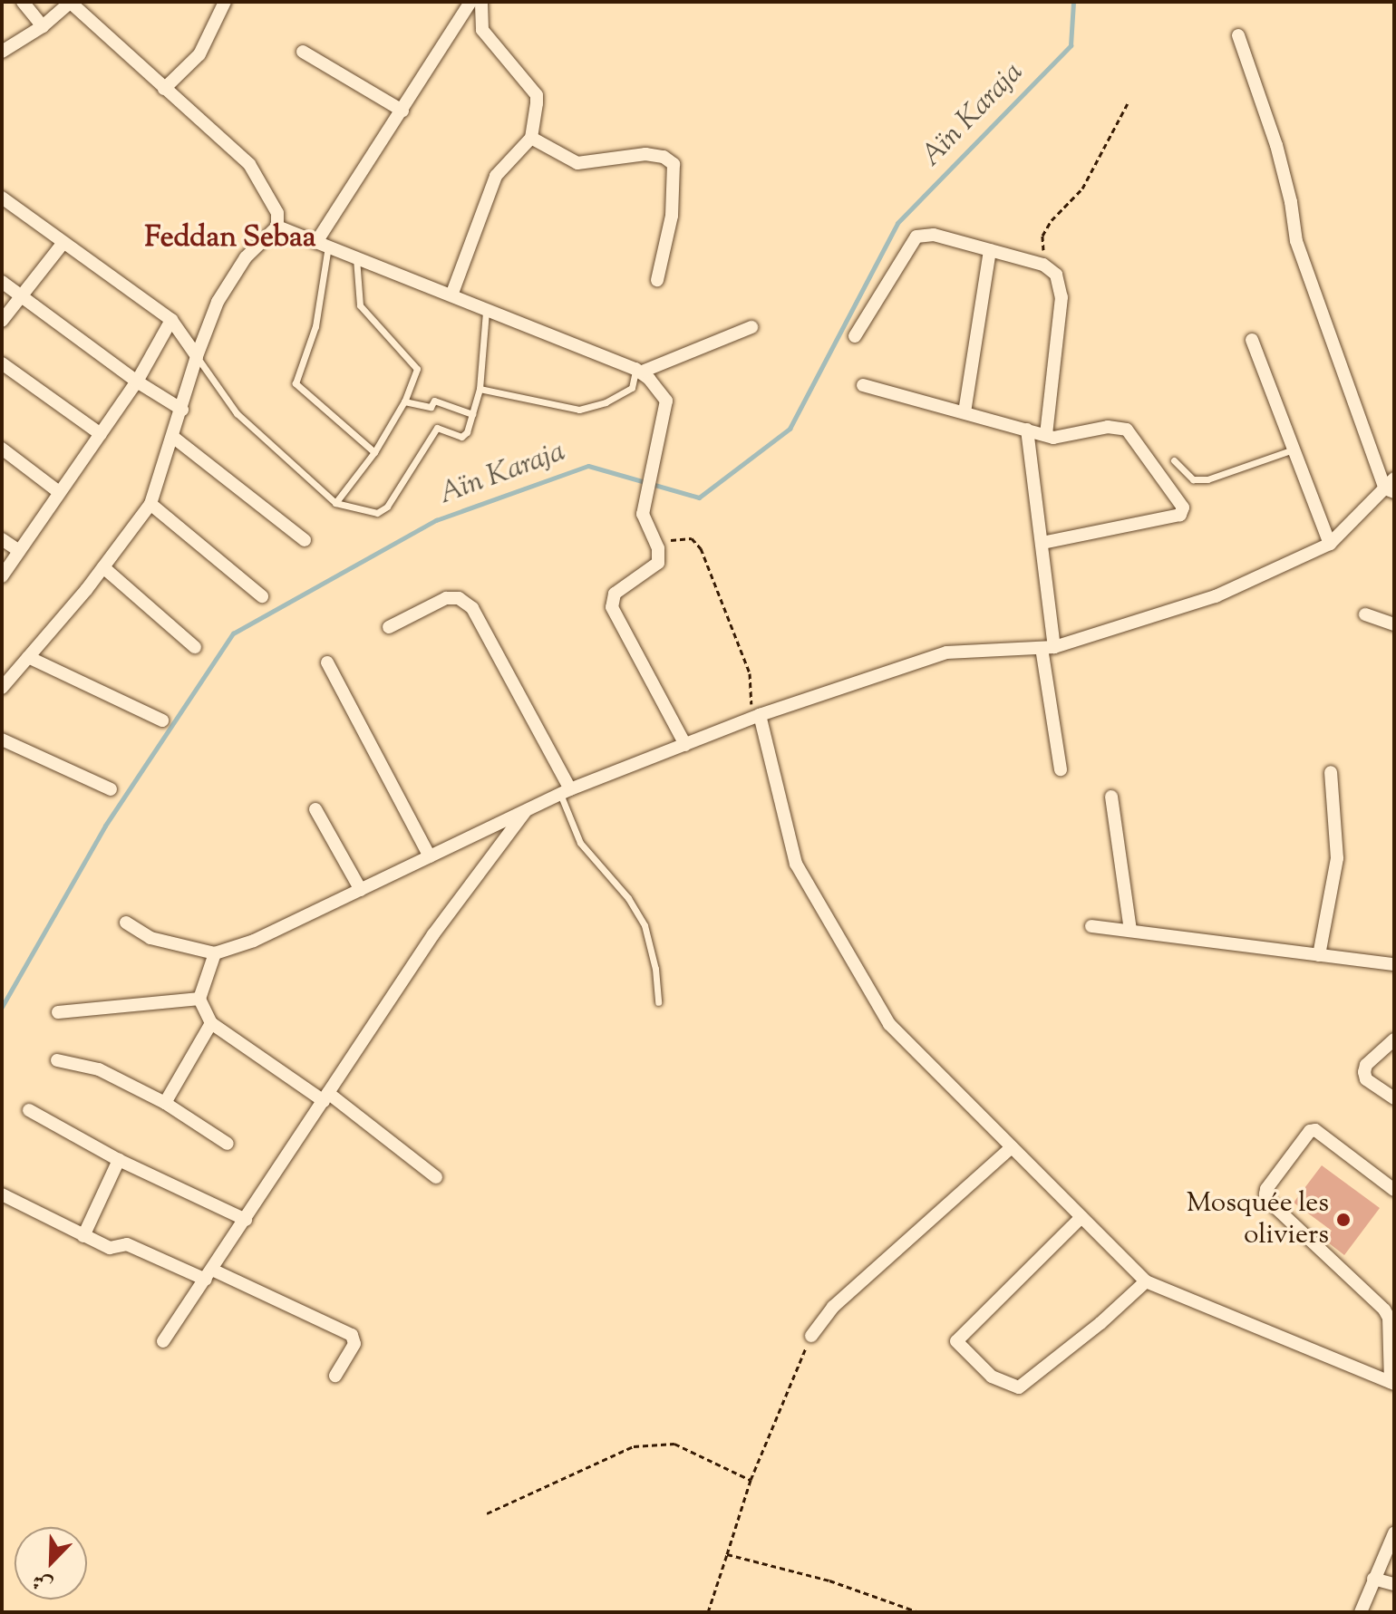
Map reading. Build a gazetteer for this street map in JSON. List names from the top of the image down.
{
  "districts": ["Feddan Sebaa"],
  "water": ["Aïn Karaja"],
  "places": ["Mosquée les oliviers"],
  "north": "bottom left"
}
